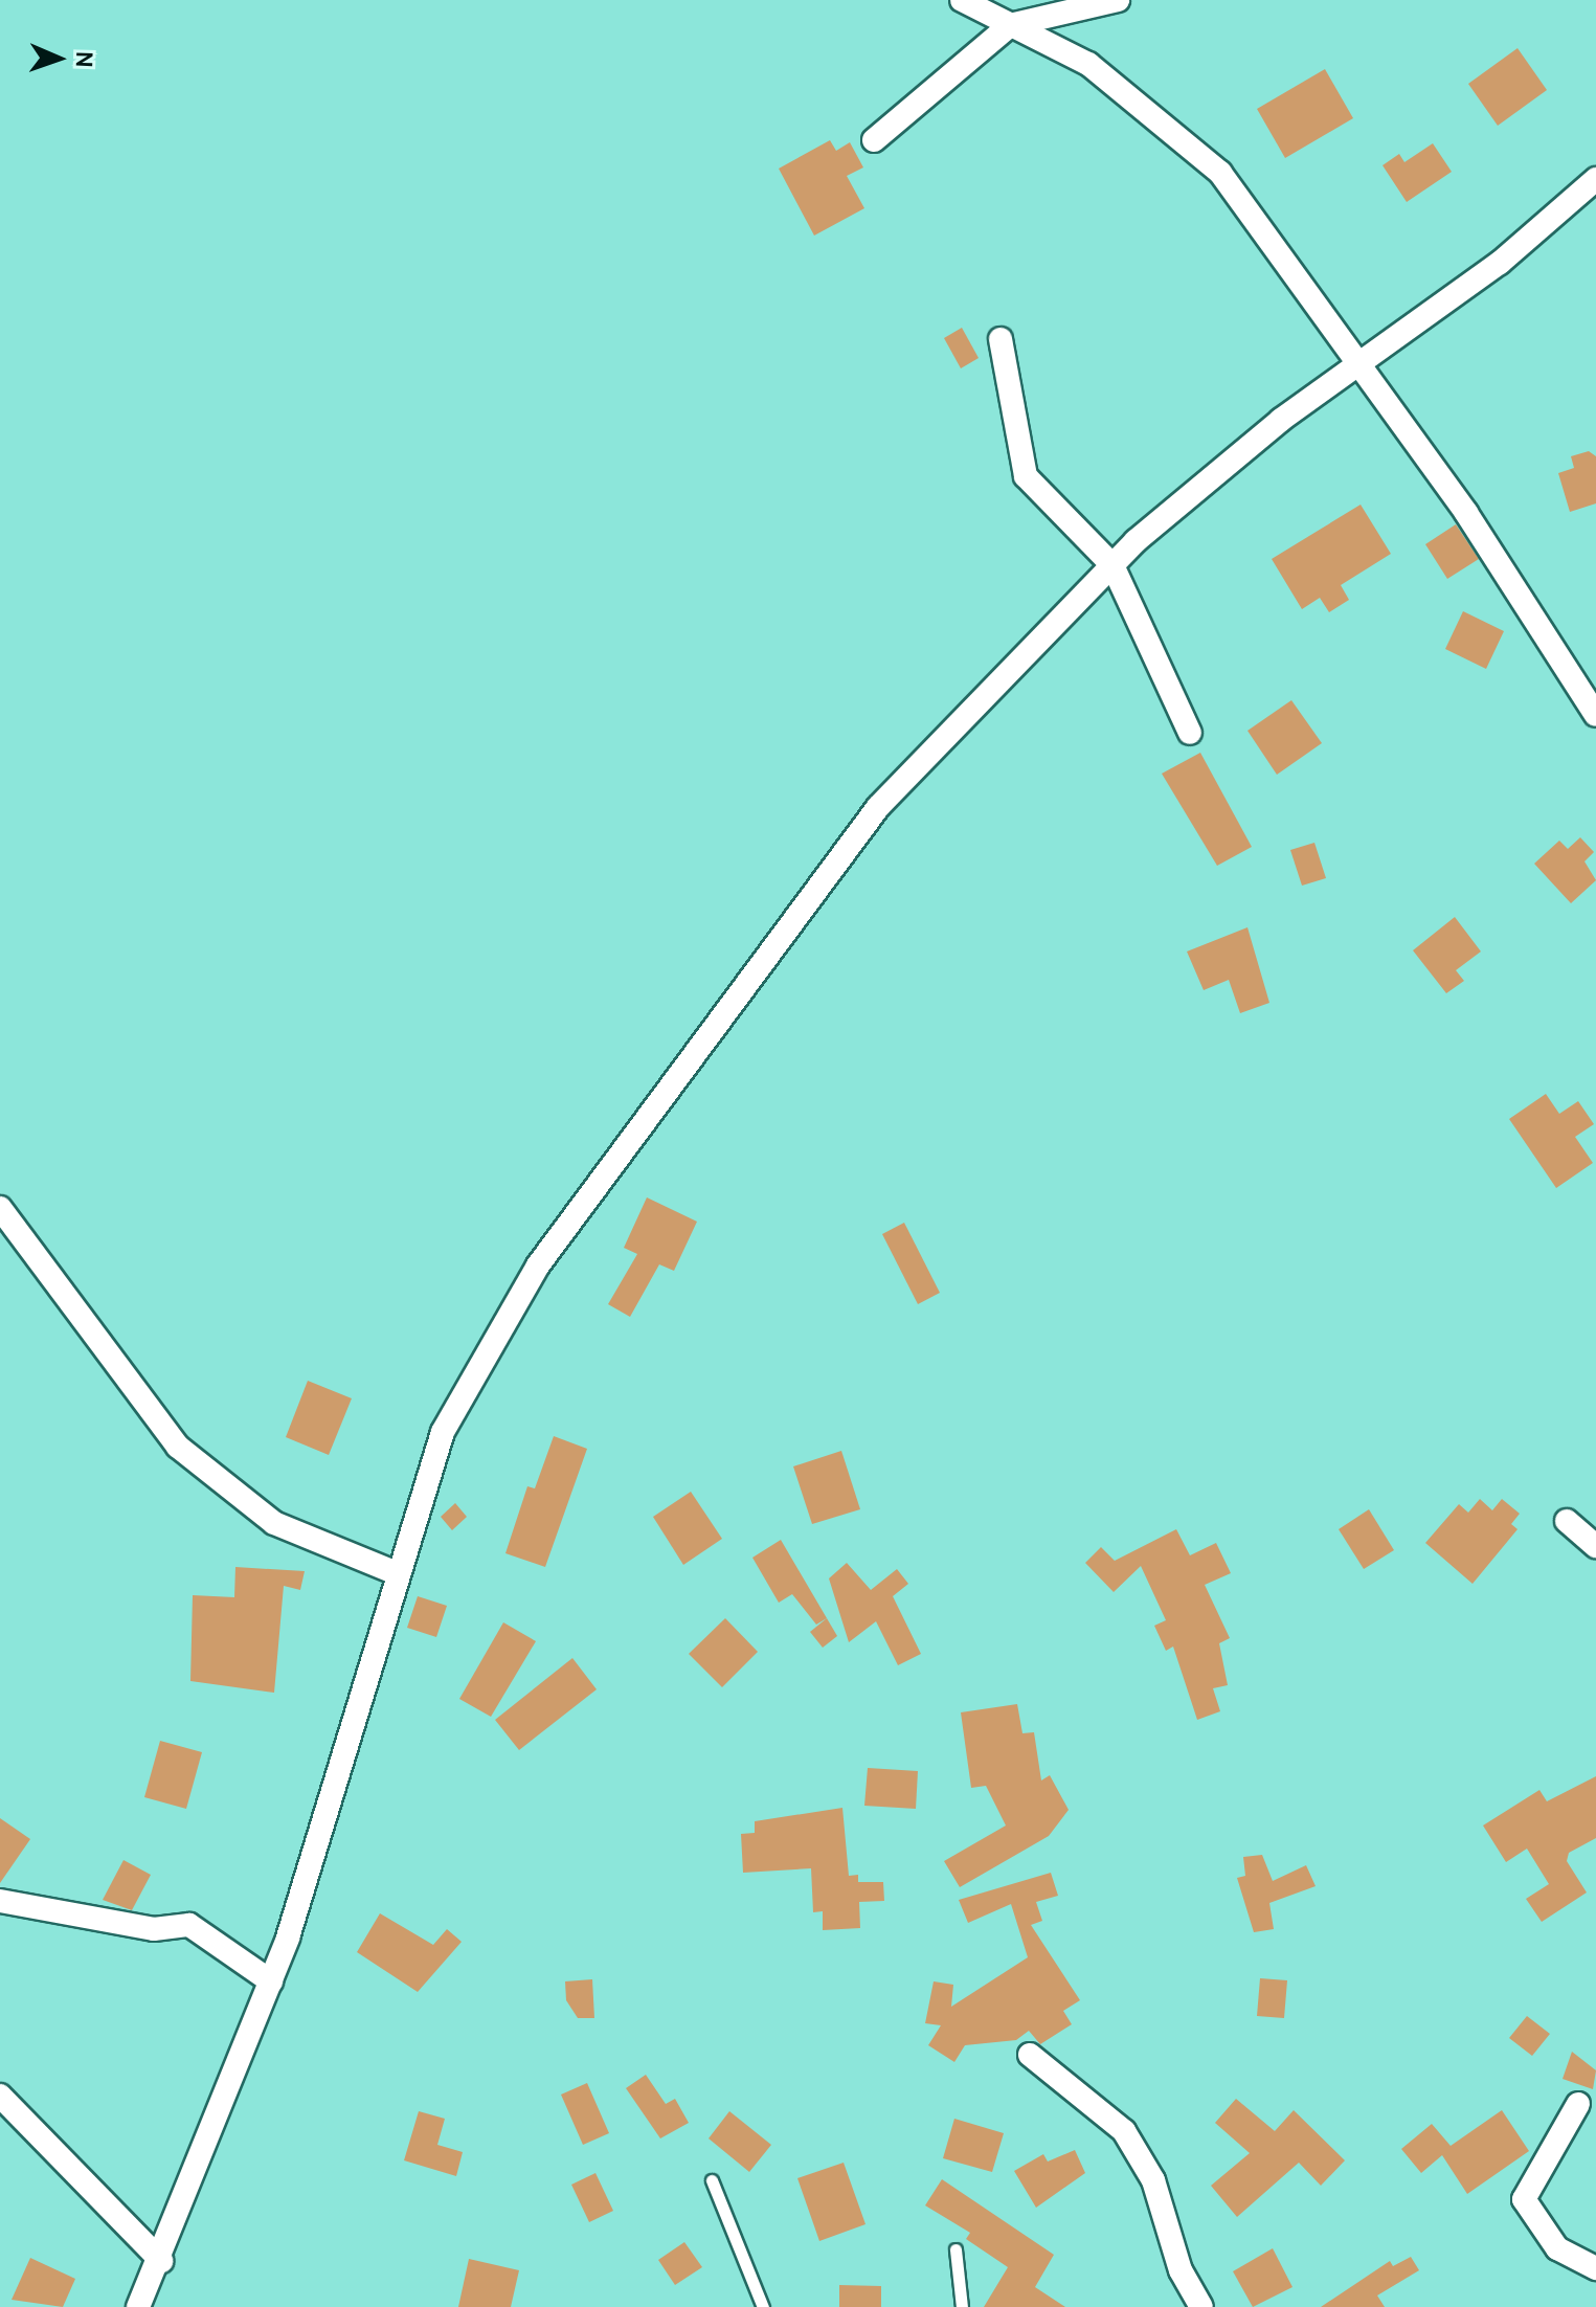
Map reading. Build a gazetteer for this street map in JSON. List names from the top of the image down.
{
  "north": "right"
}
